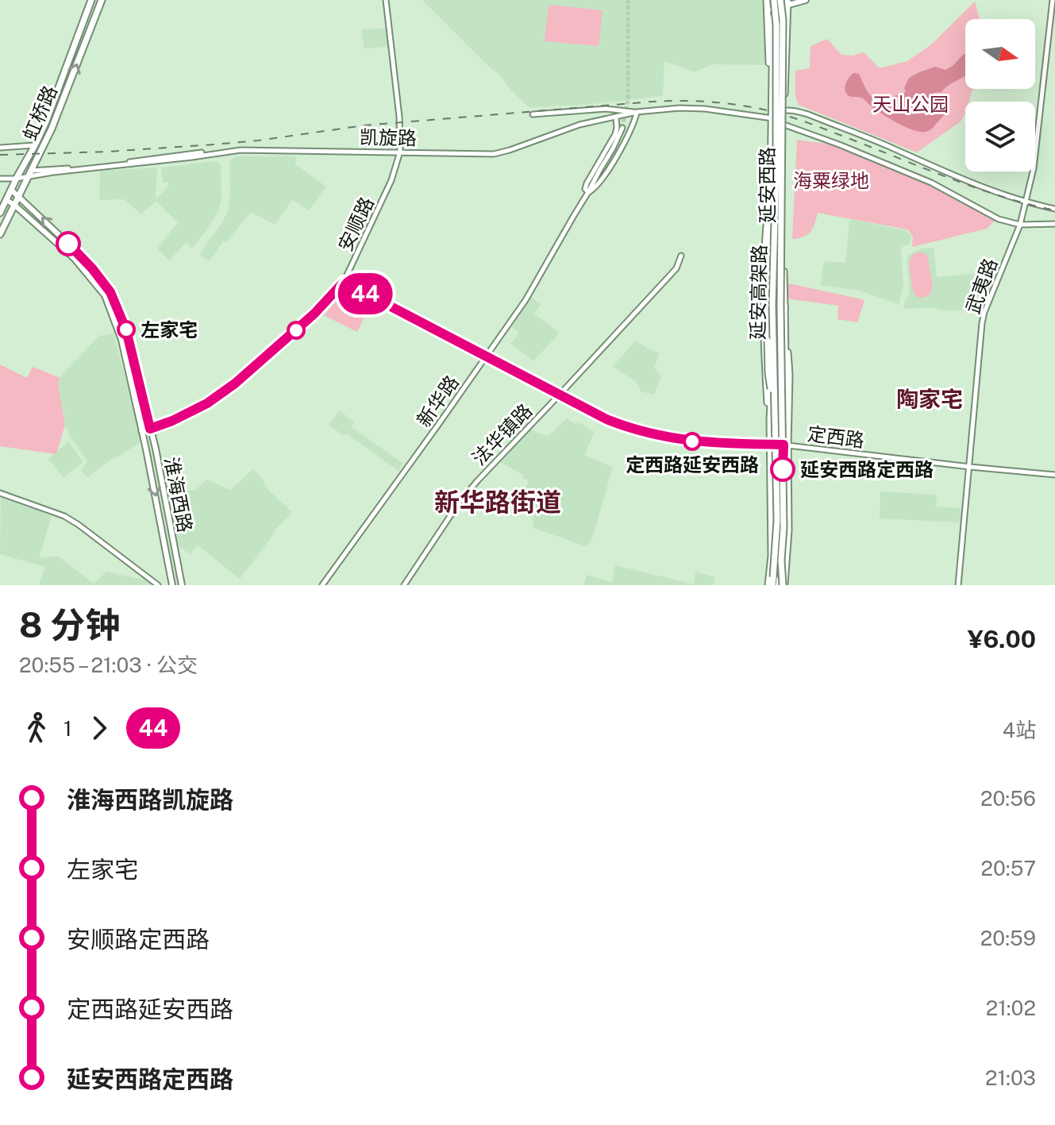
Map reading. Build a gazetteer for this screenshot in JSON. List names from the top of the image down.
{
  "streets": {
    "main road": [
      "虹桥路",
      "延安西路",
      "延安高架路",
      "淮海西路"
    ],
    "street": [
      "凯旋路",
      "安顺路",
      "武夷路",
      "新华路",
      "法华镇路",
      "定西路"
    ]
  },
  "crossings": [
    ["虹桥路", "凯旋路"],
    ["虹桥路", "淮海西路"],
    ["凯旋路", "延安西路"],
    ["凯旋路", "安顺路"],
    ["凯旋路", "武夷路"],
    ["延安西路", "延安高架路"],
    ["延安西路", "定西路"],
    ["安顺路", "定西路"],
    ["安顺路", "淮海西路"],
    ["武夷路", "定西路"],
    ["新华路", "定西路"],
    ["法华镇路", "定西路"]
  ],
  "districts": ["陶家宅", "新华路街道"],
  "parks": ["天山公园", "海粟绿地"],
  "places": ["左家宅", "定西路延安西路", "延安西路定西路"],
  "lines": ["bus line 44"],
  "north": "right",
  "page": {
    "on_map": "44",
    "heading": ["8 分钟", "20:55 – 21:03 · 公交", "¥6.00"],
    "legs": ["1", "44", "4站"],
    "list": [
      {
        "name": "淮海西路凯旋路",
        "value": "20:56"
      },
      {
        "name": "左家宅",
        "value": "20:57"
      },
      {
        "name": "安顺路定西路",
        "value": "20:59"
      },
      {
        "name": "定西路延安西路",
        "value": "21:02"
      },
      {
        "name": "延安西路定西路",
        "value": "21:03"
      }
    ]
  }
}
